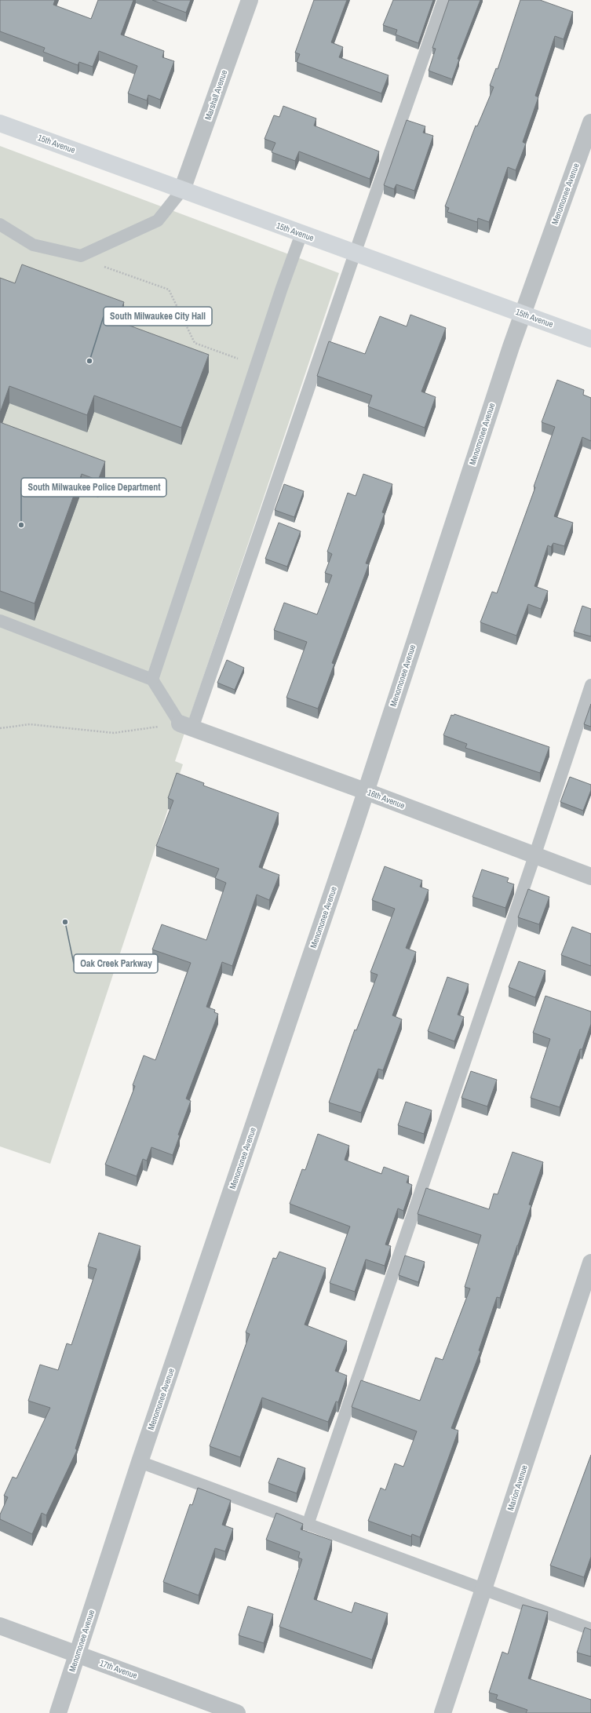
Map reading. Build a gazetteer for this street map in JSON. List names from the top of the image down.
{
  "streets": {
    "street": [
      "Marshall Avenue",
      "15th Avenue",
      "Menomonee Avenue",
      "16th Avenue",
      "Marion Avenue",
      "17th Avenue"
    ]
  },
  "crossings": [
    ["Marshall Avenue", "15th Avenue"],
    ["15th Avenue", "Menomonee Avenue"],
    ["Menomonee Avenue", "16th Avenue"],
    ["Menomonee Avenue", "17th Avenue"]
  ],
  "places": ["South Milwaukee City Hall", "South Milwaukee Police Department", "Oak Creek Parkway"]
}
